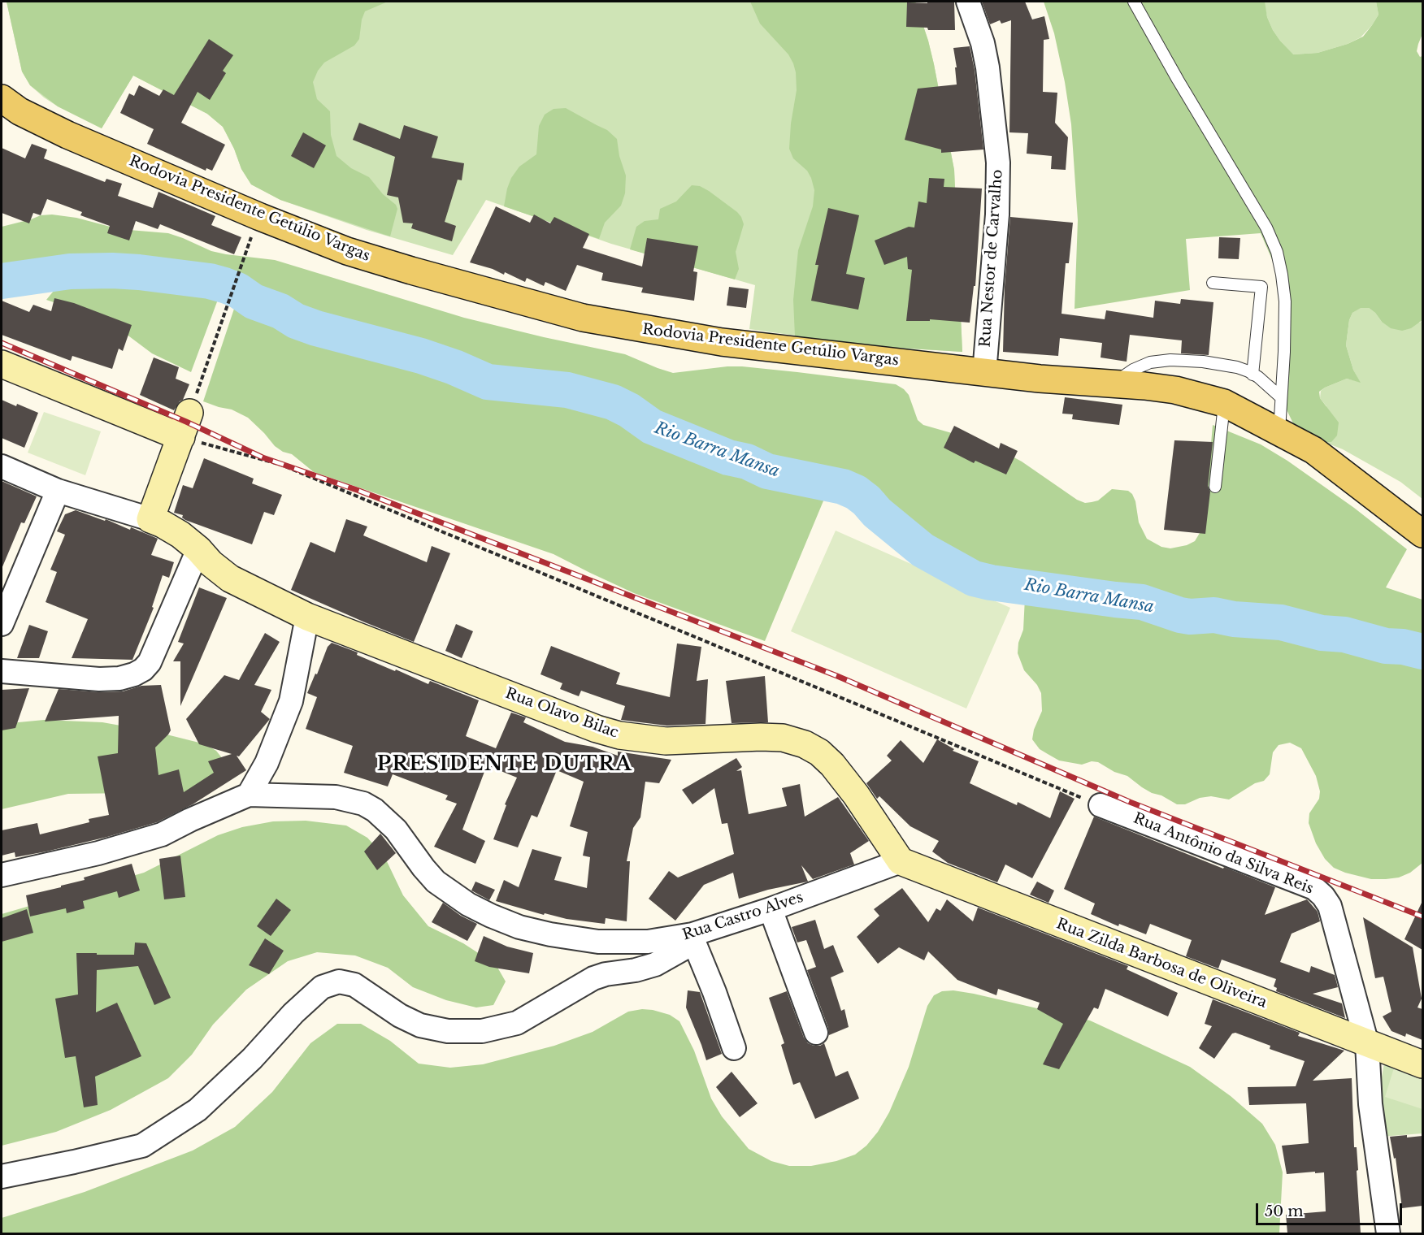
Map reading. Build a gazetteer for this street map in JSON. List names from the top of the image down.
{
  "streets": {
    "main road": ["Rodovia Presidente Getúlio Vargas"],
    "street": [
      "Rua Nestor de Carvalho",
      "Rua Olavo Bilac",
      "Rua Antônio da Silva Reis",
      "Rua Castro Alves",
      "Rua Zilda Barbosa de Oliveira"
    ]
  },
  "crossings": [
    ["Rodovia Presidente Getúlio Vargas", "Rua Nestor de Carvalho"],
    ["Rua Olavo Bilac", "Rua Castro Alves"],
    ["Rua Olavo Bilac", "Rua Zilda Barbosa de Oliveira"],
    ["Rua Antônio da Silva Reis", "Rua Zilda Barbosa de Oliveira"],
    ["Rua Castro Alves", "Rua Zilda Barbosa de Oliveira"]
  ],
  "districts": ["PRESIDENTE DUTRA"],
  "water": ["Rio Barra Mansa"],
  "scale_bar": "50 m"
}
